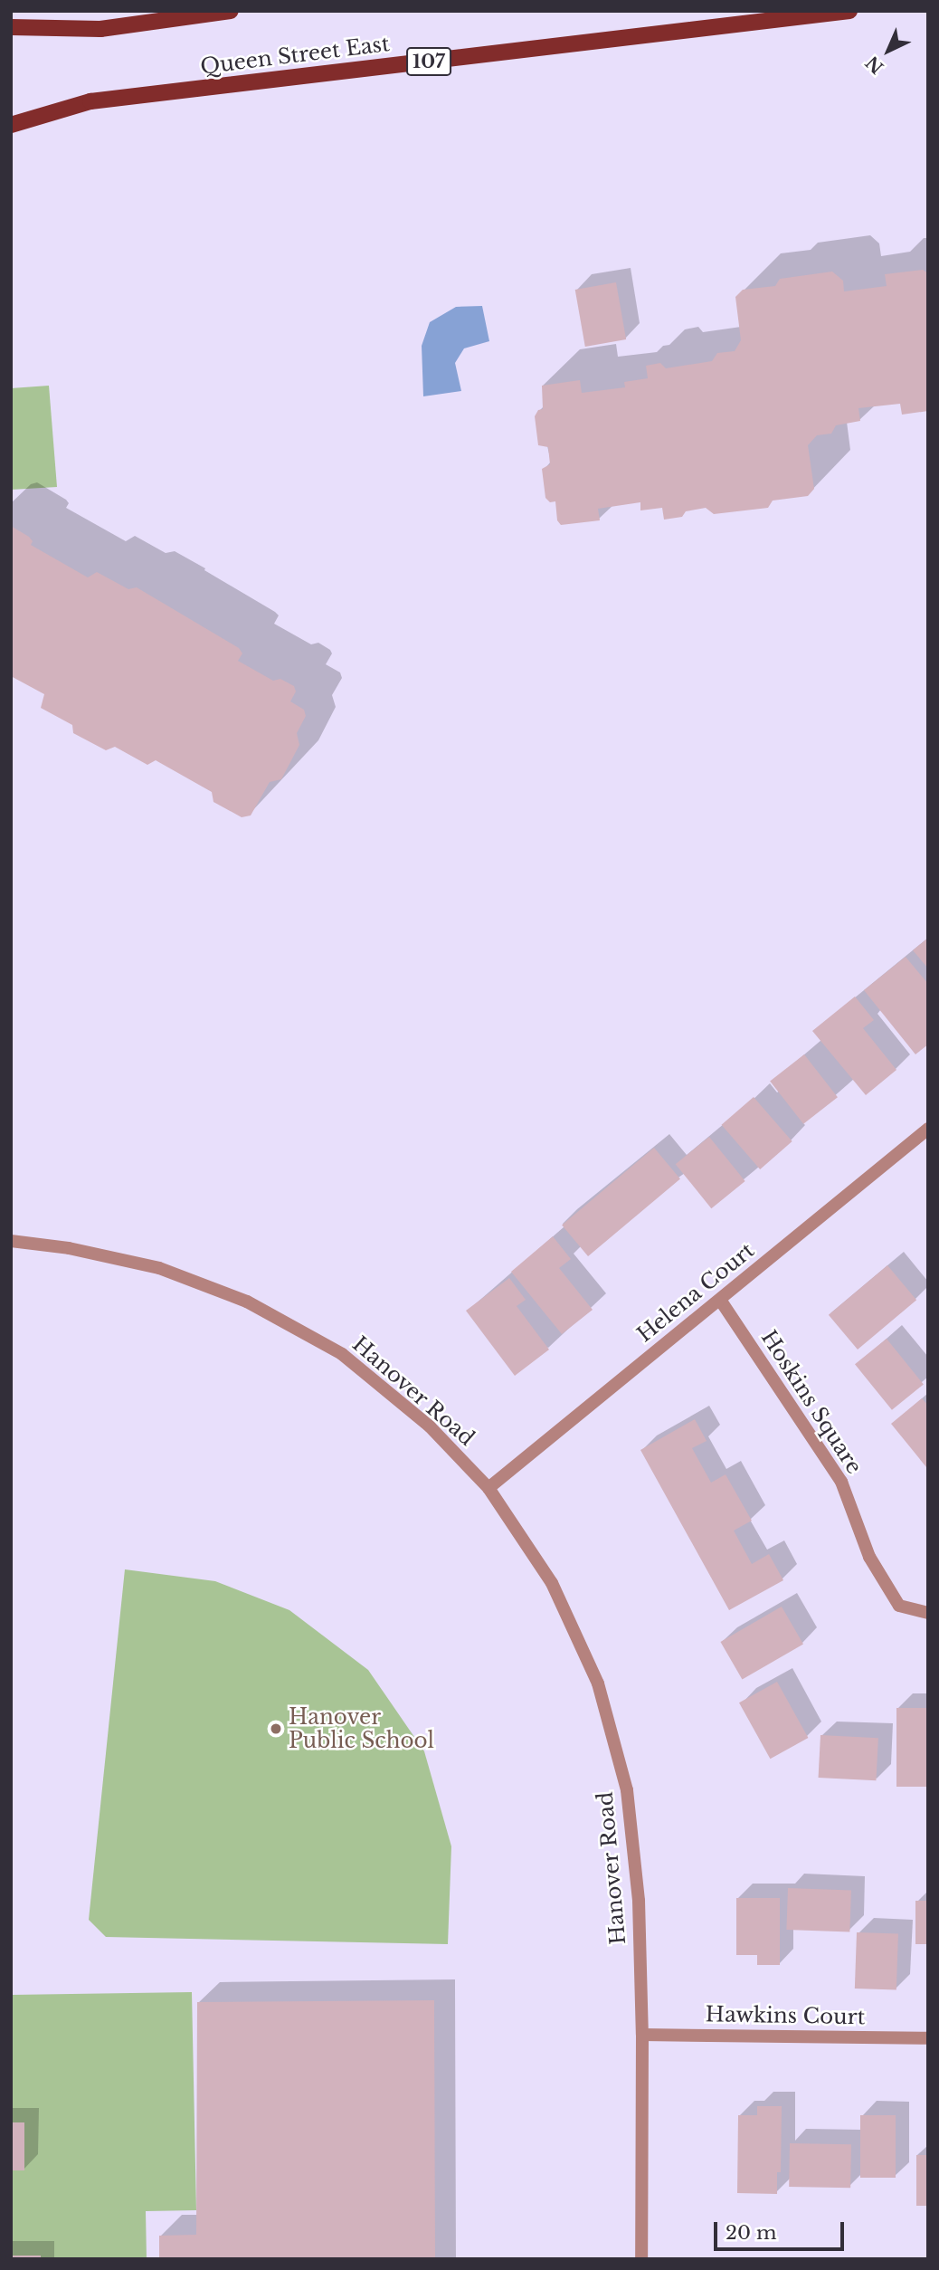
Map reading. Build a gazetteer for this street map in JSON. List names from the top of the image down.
{
  "streets": {
    "main road": ["Queen Street East", "107"],
    "street": [
      "Helena Court",
      "Hanover Road",
      "Hoskins Square",
      "Hawkins Court"
    ]
  },
  "crossings": [
    ["Helena Court", "Hanover Road"],
    ["Helena Court", "Hoskins Square"],
    ["Hanover Road", "Hawkins Court"]
  ],
  "places": ["Hanover Public School"],
  "scale_bar": "20 m",
  "north": "bottom left"
}
